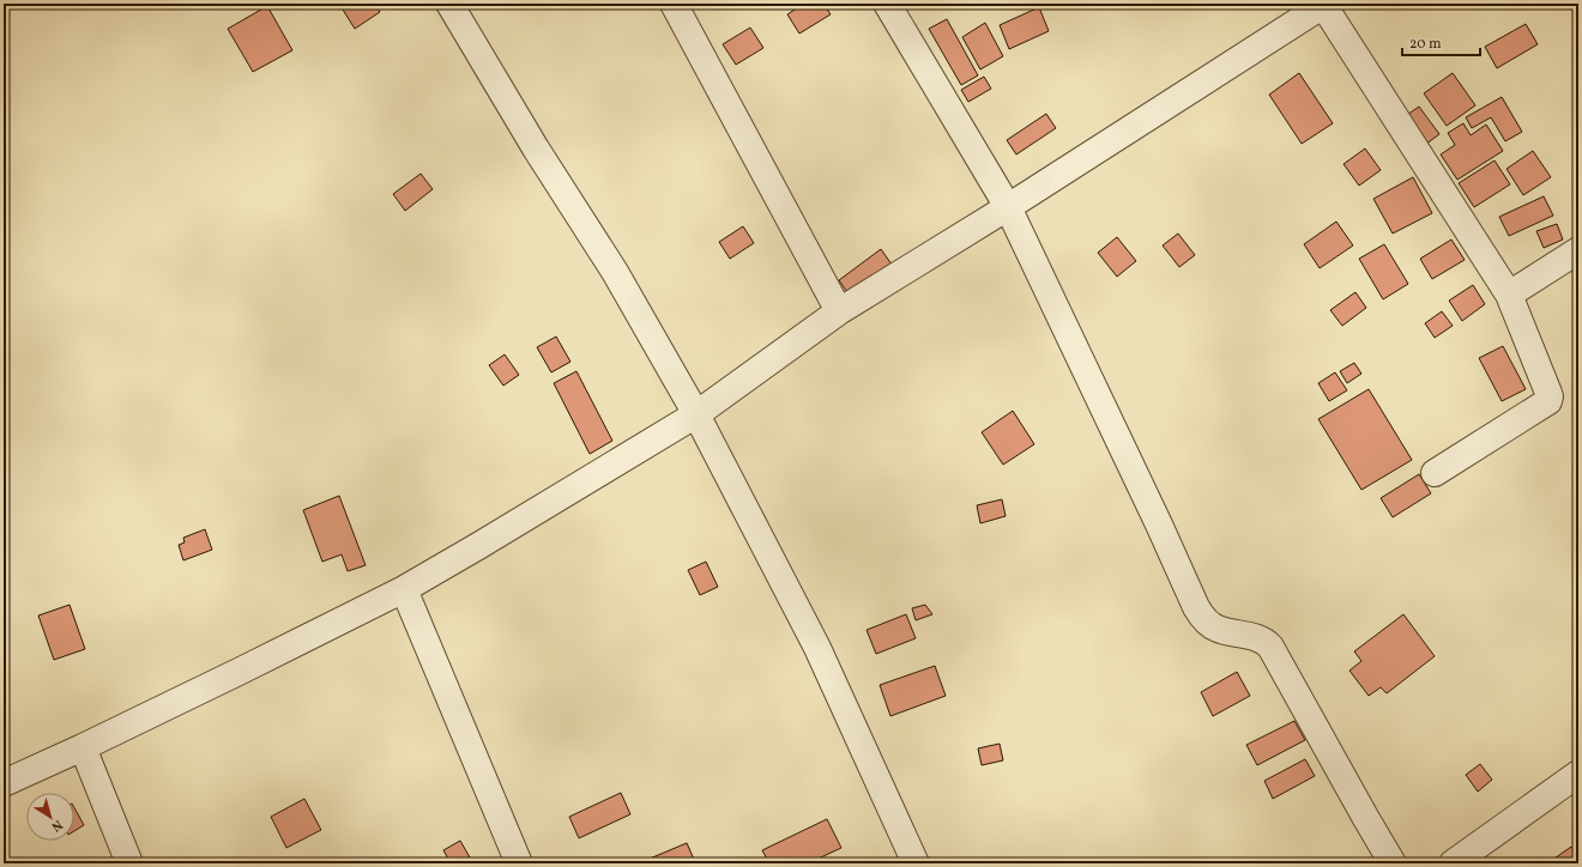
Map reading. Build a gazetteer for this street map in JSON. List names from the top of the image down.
{
  "scale_bar": "20 m",
  "north": "bottom right"
}
